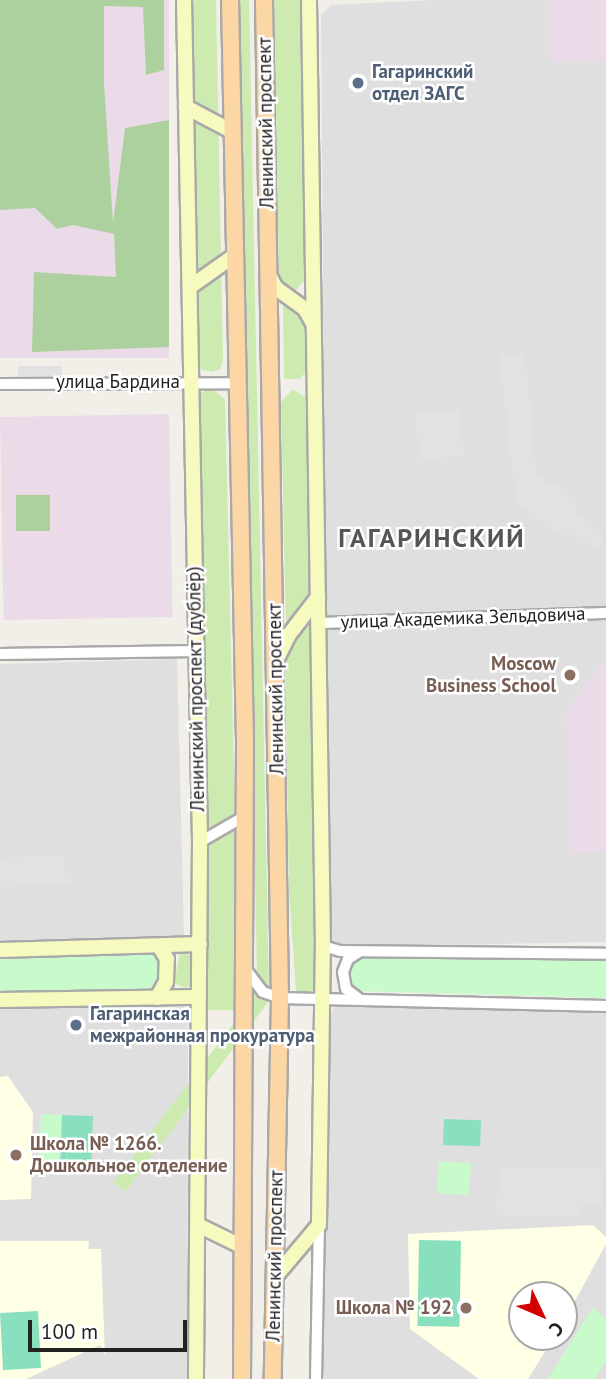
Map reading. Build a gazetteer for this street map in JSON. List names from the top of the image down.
{
  "streets": {
    "main road": ["Ленинский проспект"],
    "street": ["улица Бардина", "улица Академика Зельдовича", "Ленинский проспект (дублёр)"]
  },
  "crossings": [
    ["Ленинский проспект", "улица Бардина"],
    ["улица Бардина", "Ленинский проспект (дублёр)"]
  ],
  "districts": ["ГАГАРИНСКИЙ"],
  "places": [
    "Гагаринский отдел ЗАГС",
    "Moscow Business School",
    "Гагаринская межрайонная прокуратура",
    "Школа № 1266. Дошкольное отделение",
    "Школа № 192"
  ],
  "scale_bar": "100 m",
  "north": "bottom right"
}
